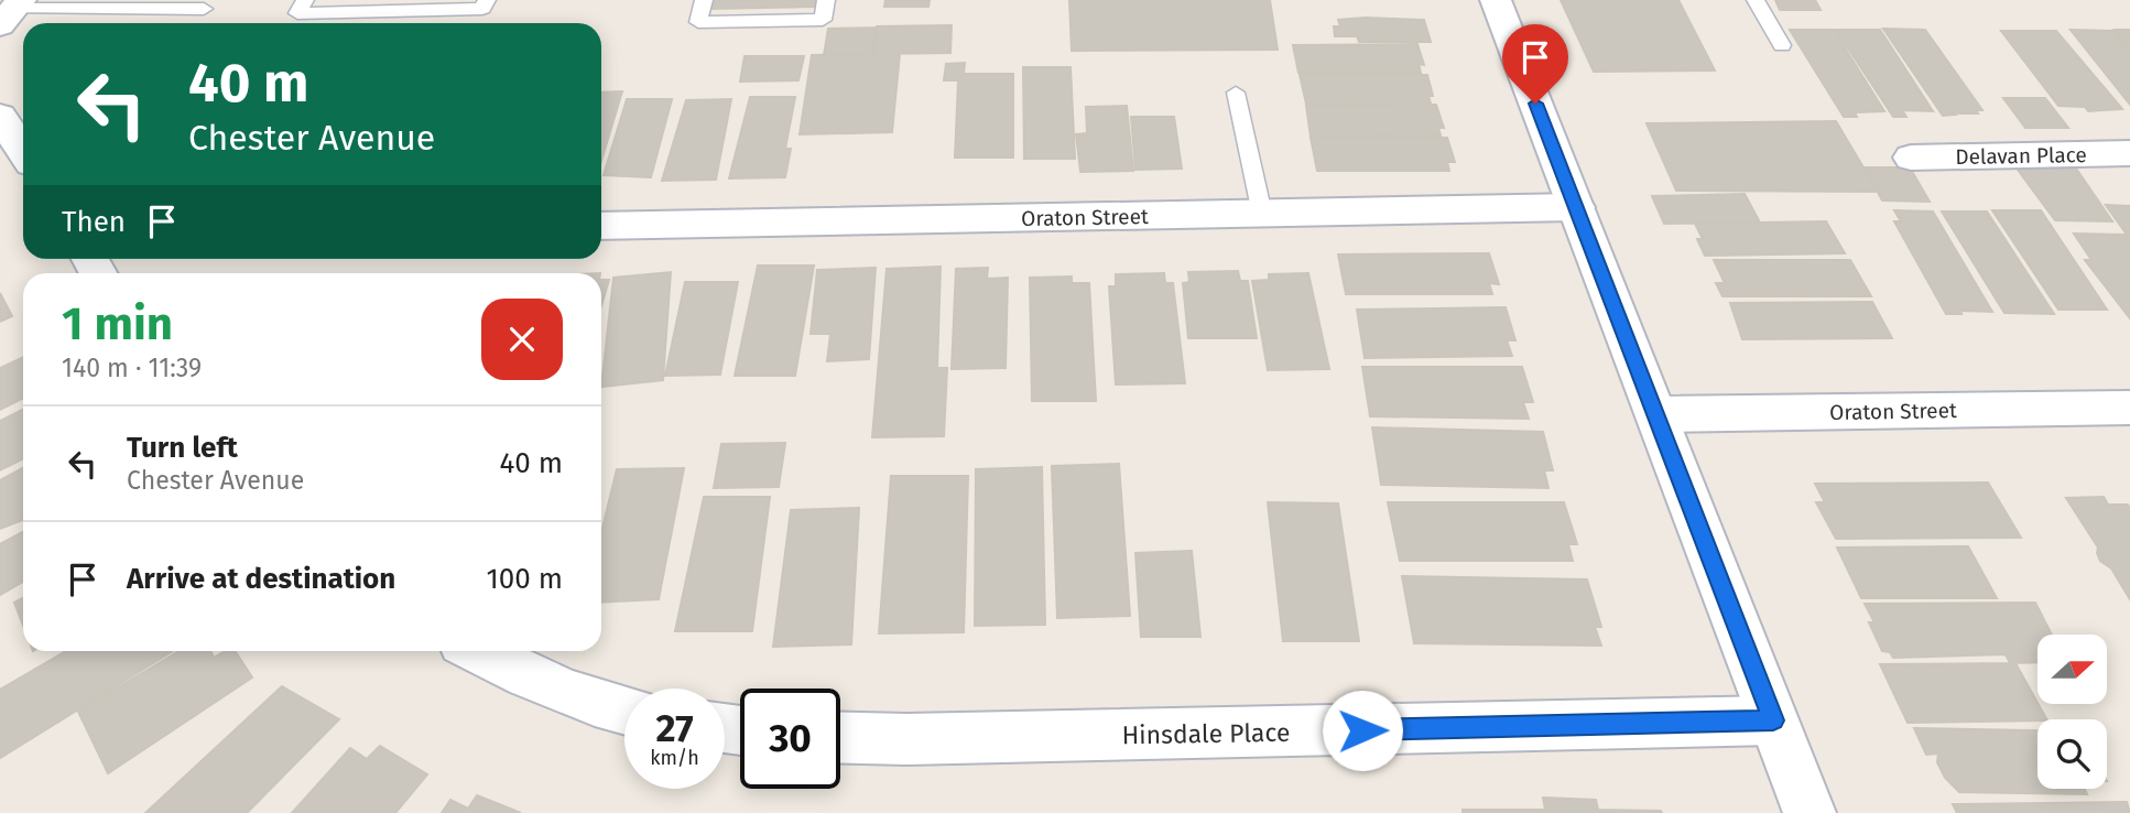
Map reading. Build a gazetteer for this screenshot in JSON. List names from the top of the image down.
{
  "streets": {
    "street": ["Delavan Place", "Oraton Street", "Hinsdale Place"]
  },
  "north": "right",
  "page": {
    "turn": ["40 m", "Chester Avenue"],
    "then": "Then",
    "heading": ["1 min", "140 m · 11:39"],
    "list": [
      {
        "name": "Turn left",
        "note": "Chester Avenue",
        "value": "40 m"
      },
      {
        "name": "Arrive at destination",
        "value": "100 m"
      }
    ],
    "speed": "27 km/h",
    "limit": "30"
  }
}
